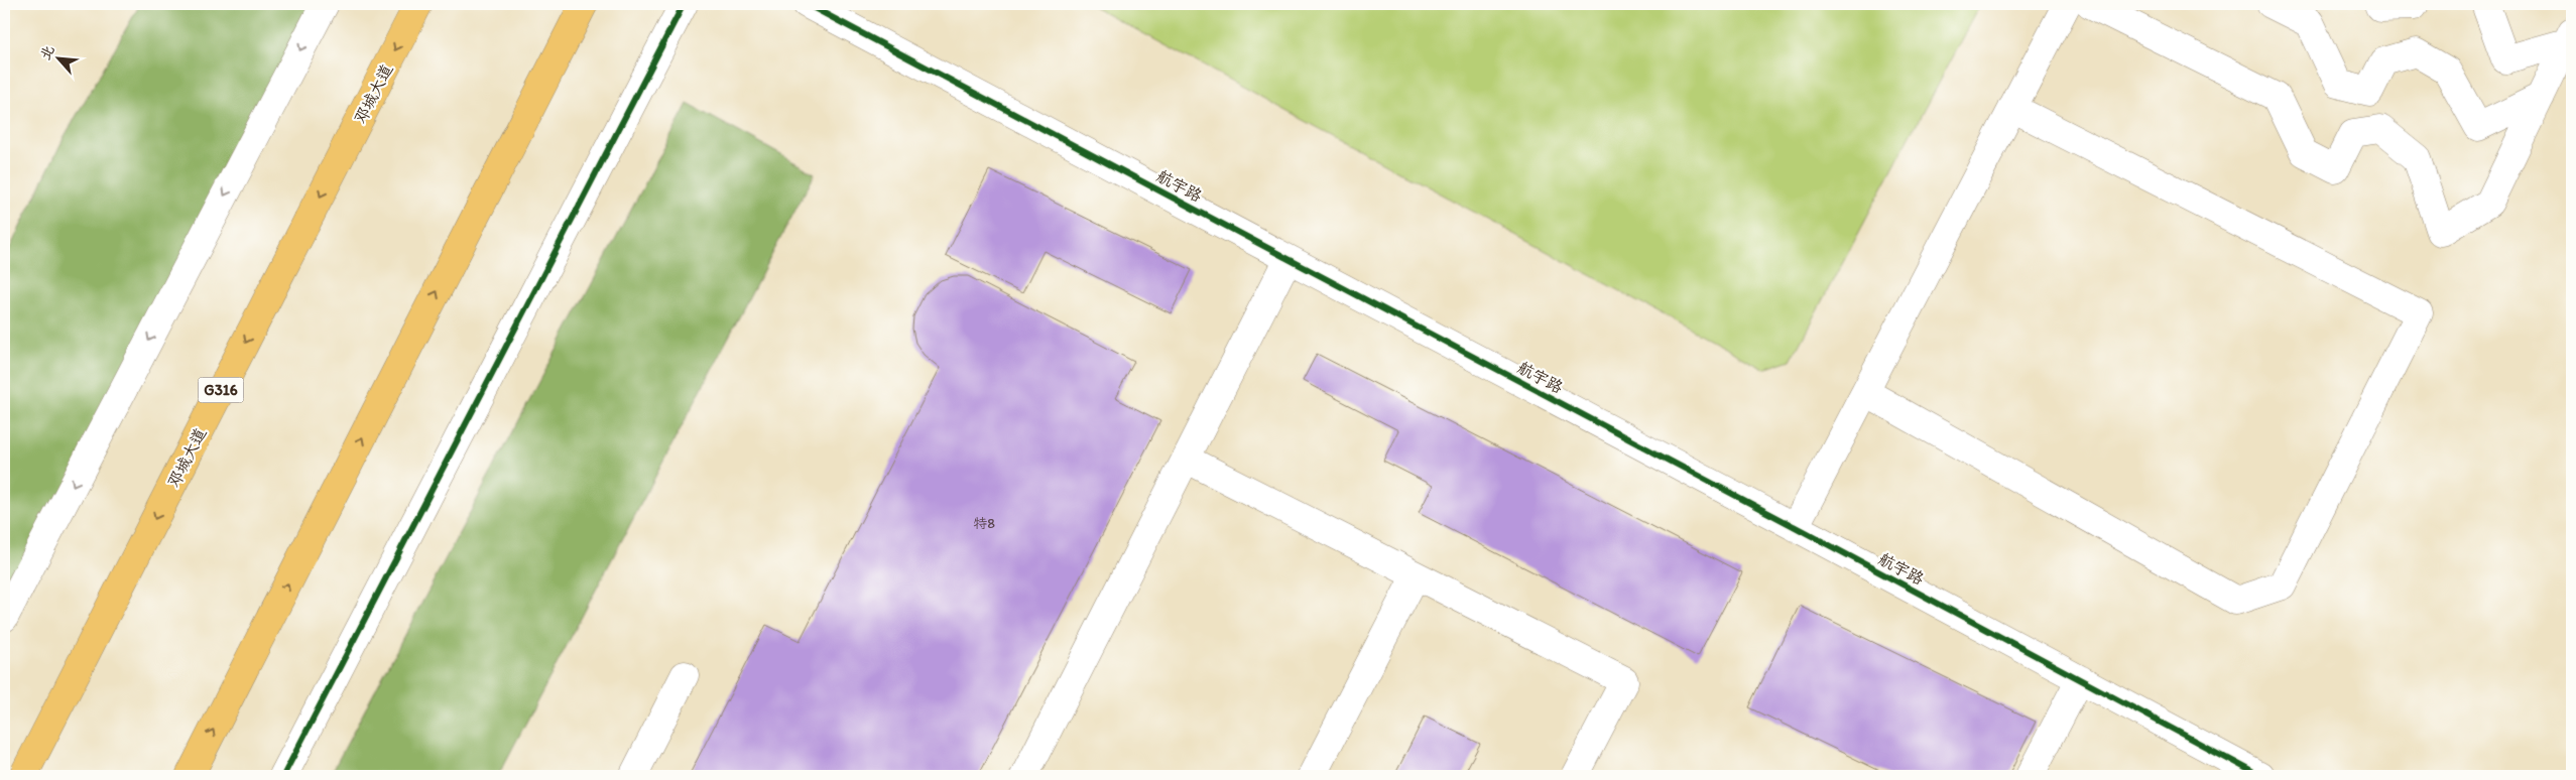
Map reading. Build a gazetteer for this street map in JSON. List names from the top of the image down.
{
  "streets": {
    "highway": ["邓城大道", "G316"],
    "street": ["航宇路"]
  },
  "house_numbers": ["特8"],
  "north": "top left"
}
